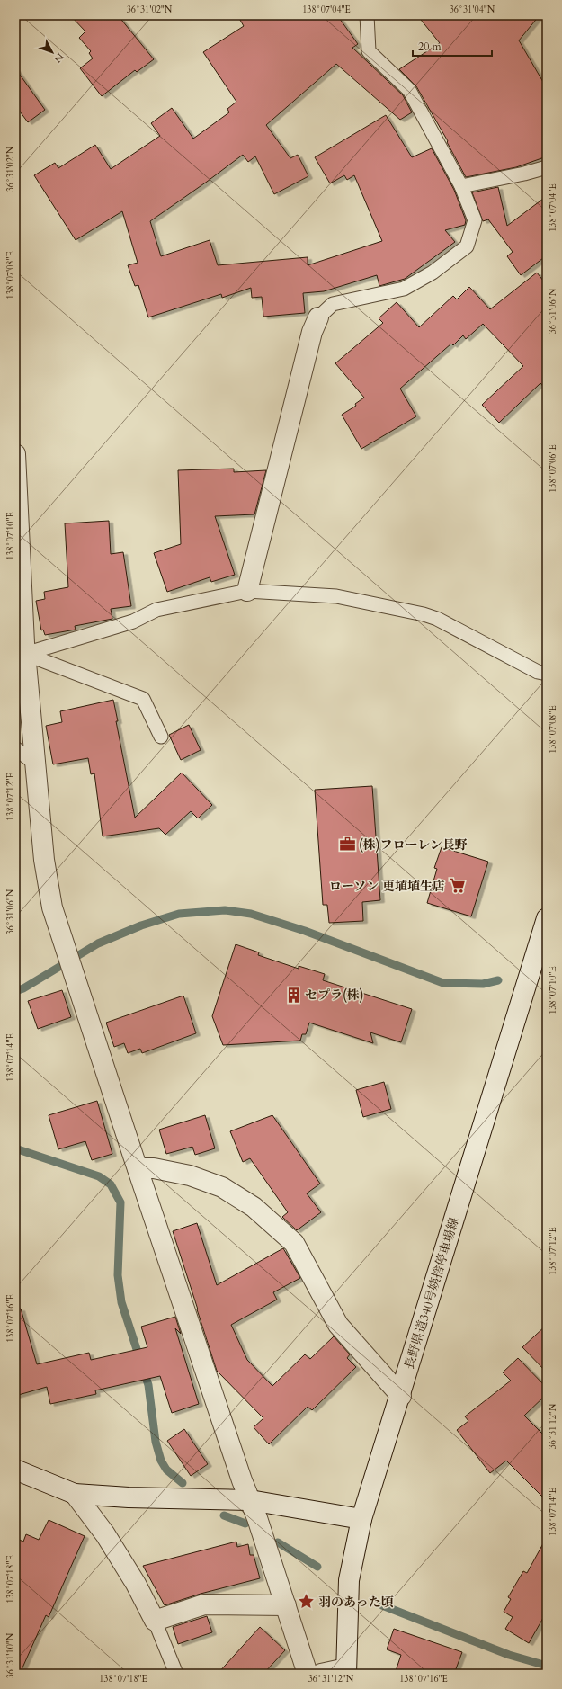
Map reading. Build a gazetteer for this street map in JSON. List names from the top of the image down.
{
  "streets": {
    "street": ["長野県道340号姨捨停車場線"]
  },
  "places": {
    "office": ["(株)フローレン長野"],
    "supermarket": ["ローソン 更埴埴生店"],
    "building": ["セプラ(株)"],
    "place": ["羽のあった頃"]
  },
  "scale_bar": "20 m",
  "north": "bottom right",
  "coordinates": [
    "36°31'02\"N",
    "138°07'04\"E",
    "36°31'04\"N",
    "138°07'08\"E",
    "36°31'06\"N",
    "138°07'06\"E",
    "138°07'10\"E",
    "138°07'12\"E",
    "138°07'14\"E",
    "138°07'16\"E",
    "36°31'12\"N",
    "138°07'18\"E",
    "36°31'10\"N"
  ]
}
